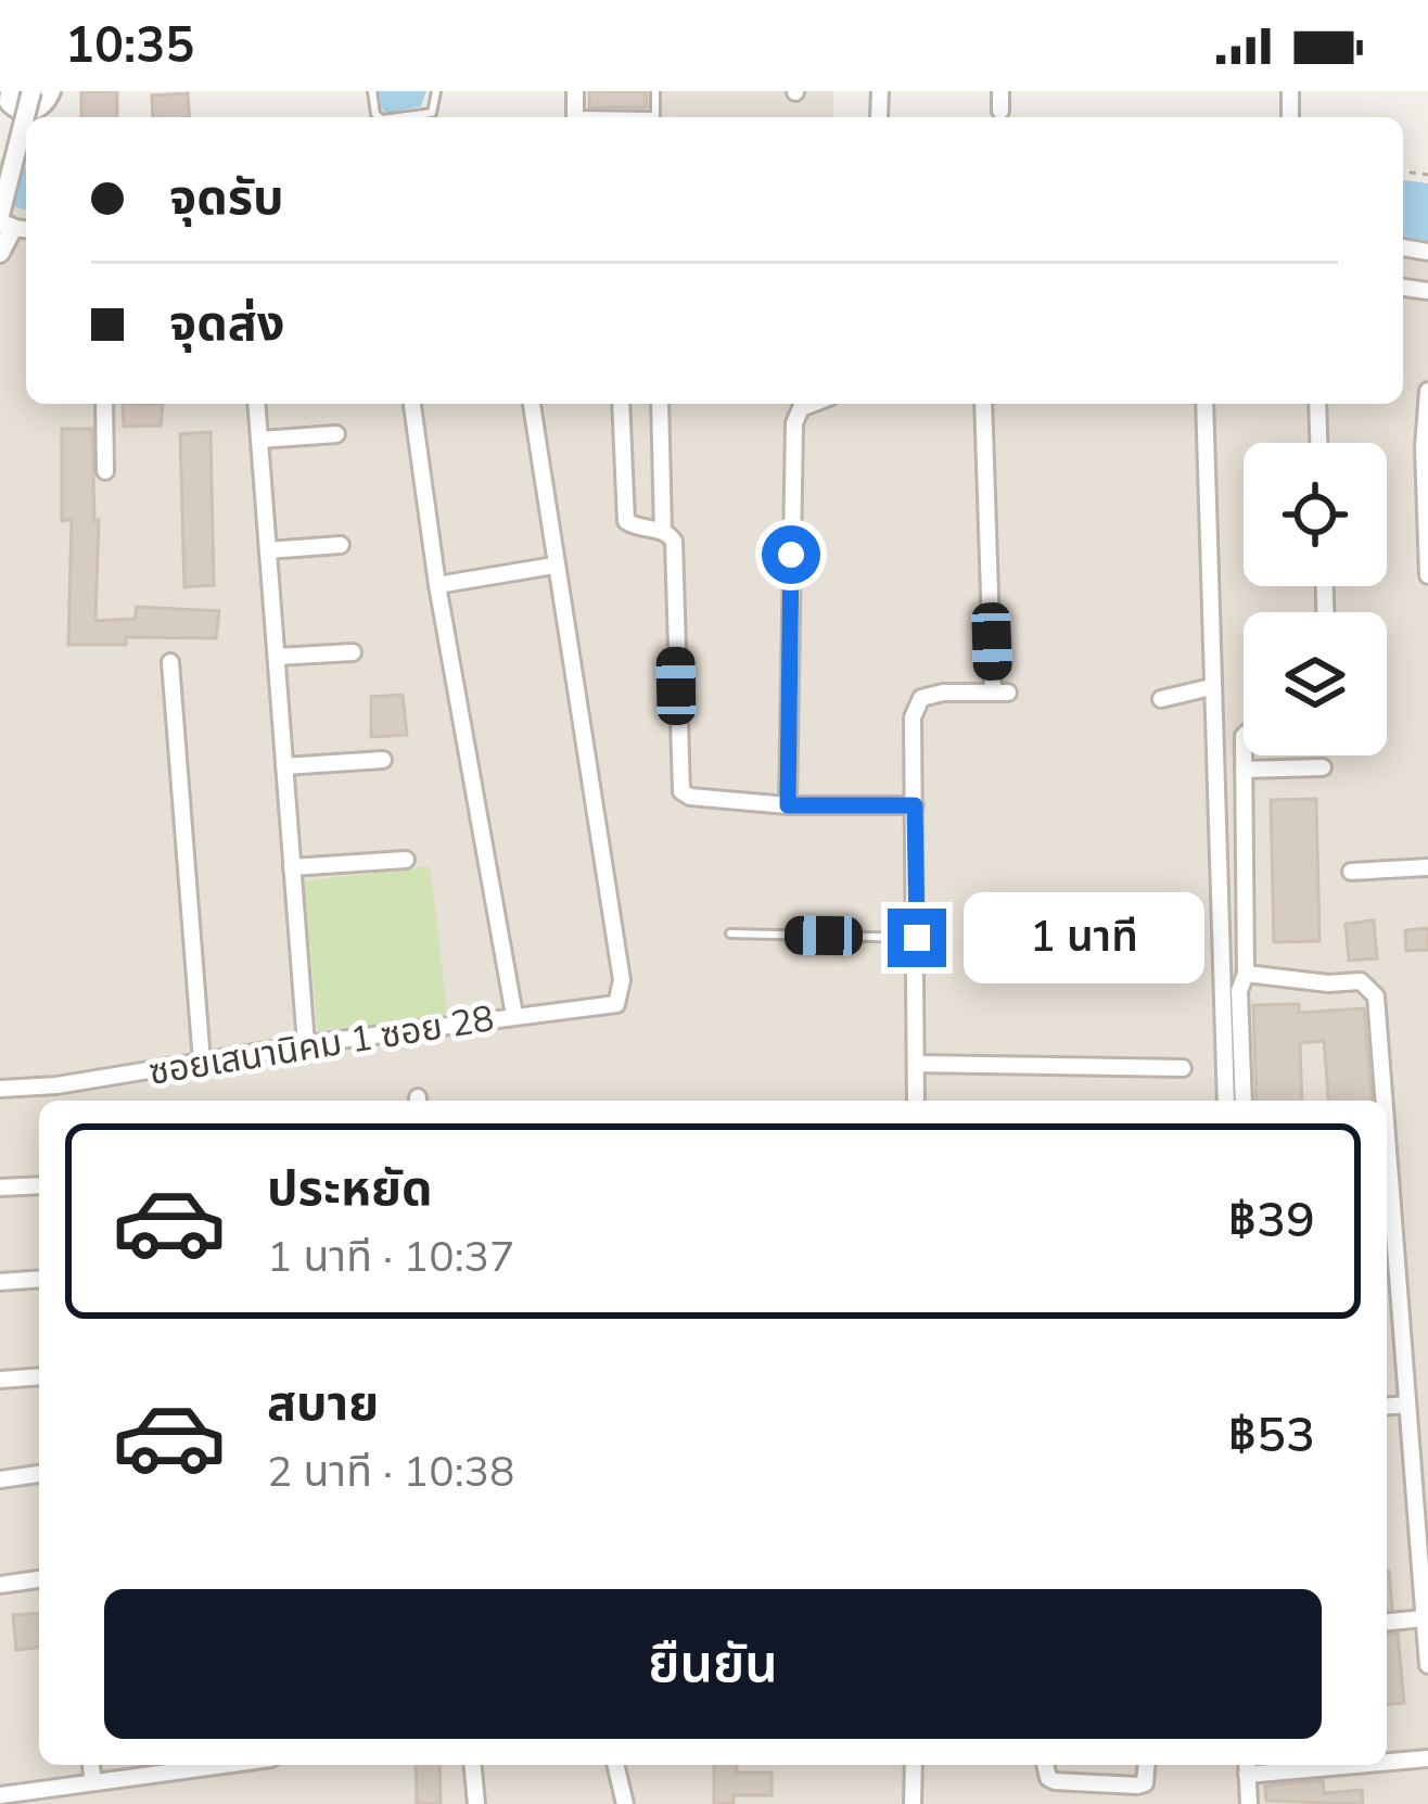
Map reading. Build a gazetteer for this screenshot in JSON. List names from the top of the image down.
{
  "streets": {
    "street": ["ซอยเสนานิคม 1 ซอย 28"]
  },
  "page": {
    "status": "10:35",
    "banner": ["จุดรับ", "จุดส่ง"],
    "bubble": "1 นาที",
    "list": [
      {
        "name": "ประหยัด",
        "note": "1 นาที · 10:37",
        "value": "฿39"
      },
      {
        "name": "สบาย",
        "note": "2 นาที · 10:38",
        "value": "฿53"
      }
    ],
    "buttons": "ยืนยัน"
  }
}
